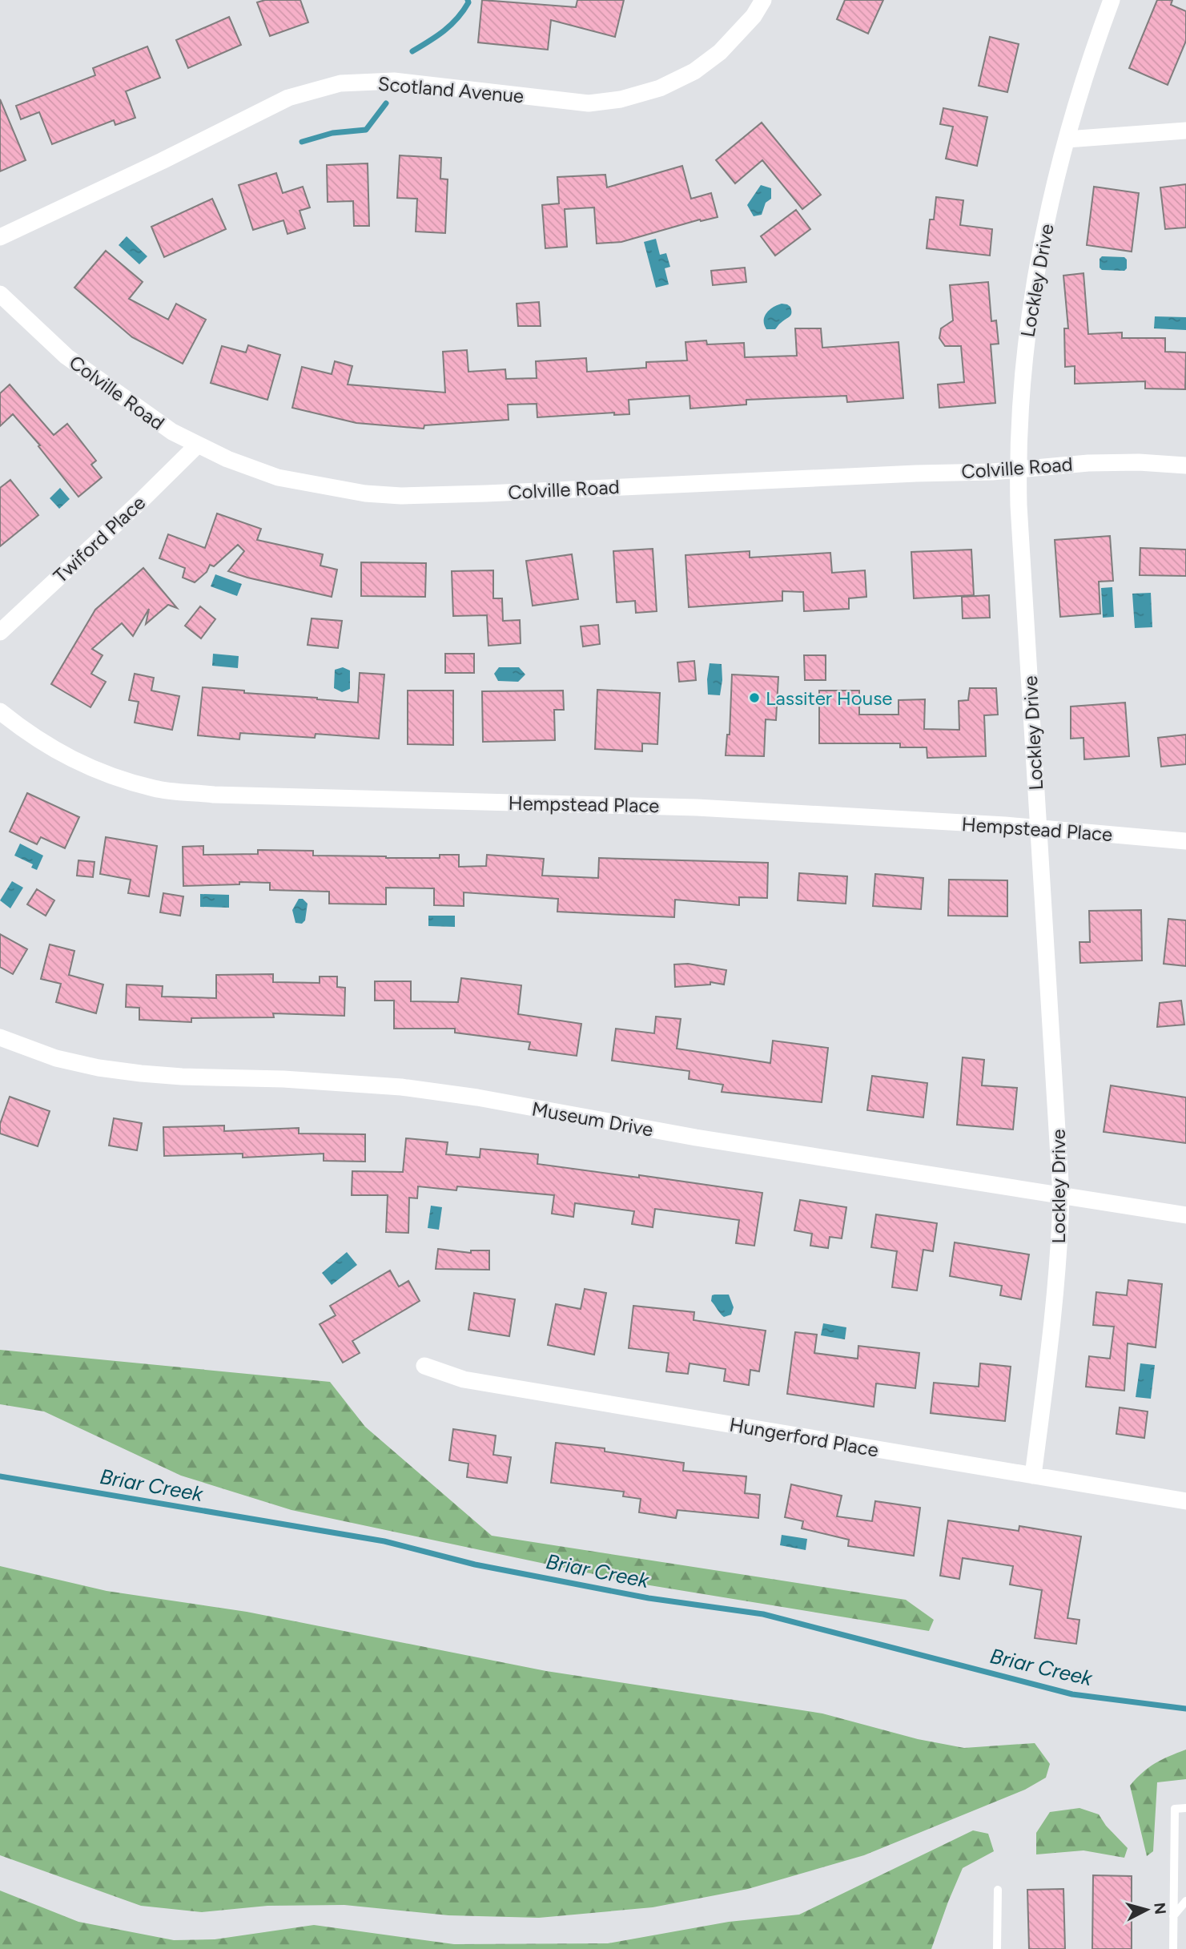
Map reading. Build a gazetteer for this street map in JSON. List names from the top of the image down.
{
  "streets": {
    "street": [
      "Scotland Avenue",
      "Lockley Drive",
      "Colville Road",
      "Twiford Place",
      "Hempstead Place",
      "Museum Drive",
      "Hungerford Place"
    ]
  },
  "crossings": [
    ["Lockley Drive", "Colville Road"],
    ["Lockley Drive", "Hempstead Place"],
    ["Lockley Drive", "Museum Drive"],
    ["Lockley Drive", "Hungerford Place"],
    ["Colville Road", "Twiford Place"]
  ],
  "water": ["Briar Creek"],
  "places": ["Lassiter House"],
  "north": "right"
}
